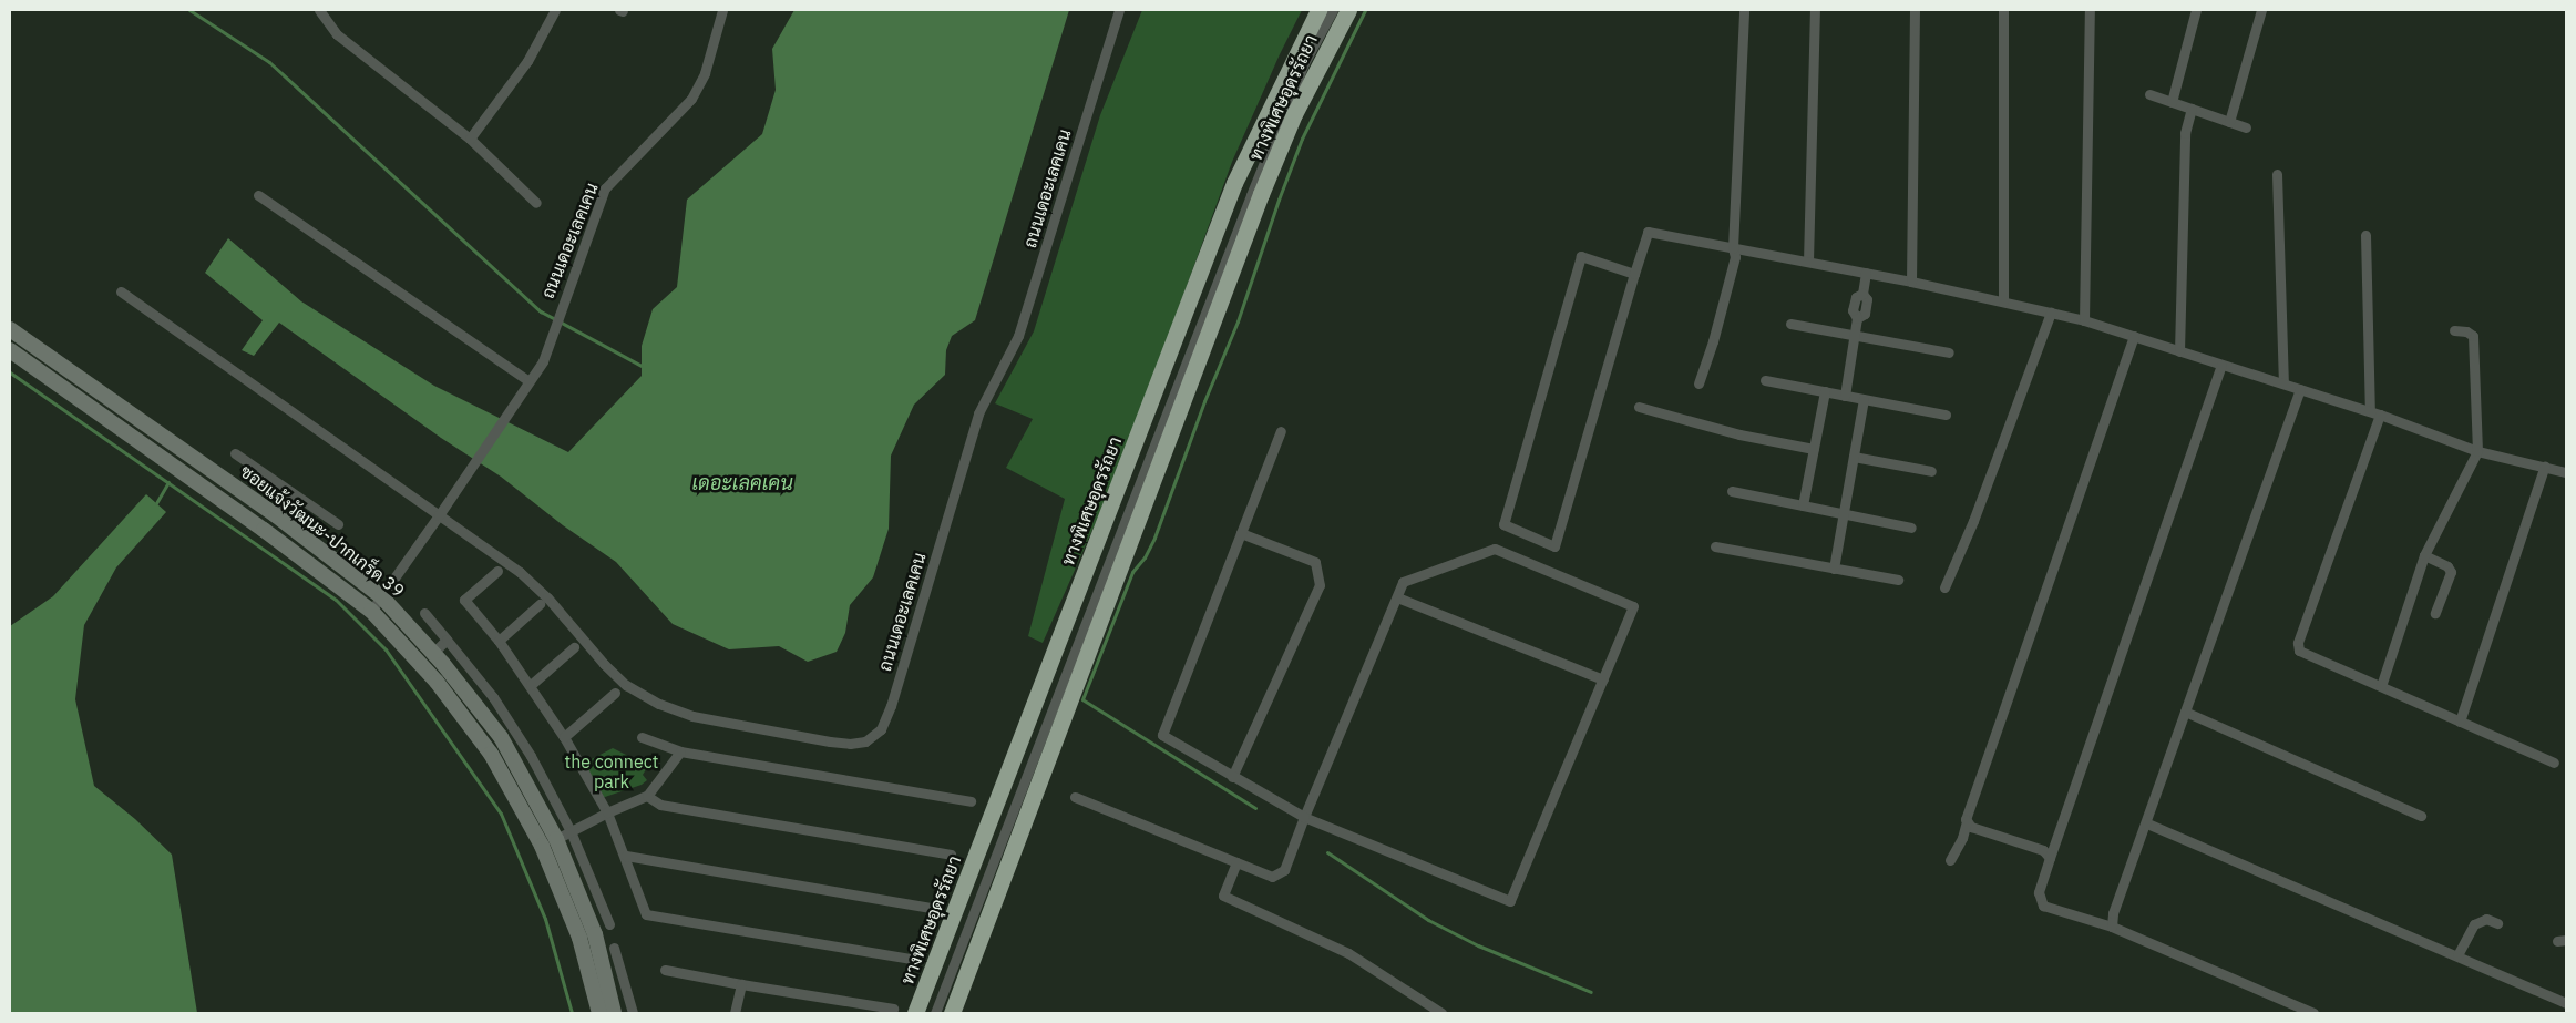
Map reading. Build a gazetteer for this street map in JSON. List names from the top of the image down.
{
  "streets": {
    "highway": ["ทางพิเศษอุดรรัถยา"],
    "main road": ["ซอยแจ้งวัฒนะ-ปากเกร็ด 39"],
    "street": ["ถนนเดอะเลคเคน"]
  },
  "crossings": [
    ["ถนนเดอะเลคเคน", "ซอยแจ้งวัฒนะ-ปากเกร็ด 39"]
  ],
  "water": ["เดอะเลคเคน"],
  "parks": ["the connect park"]
}
